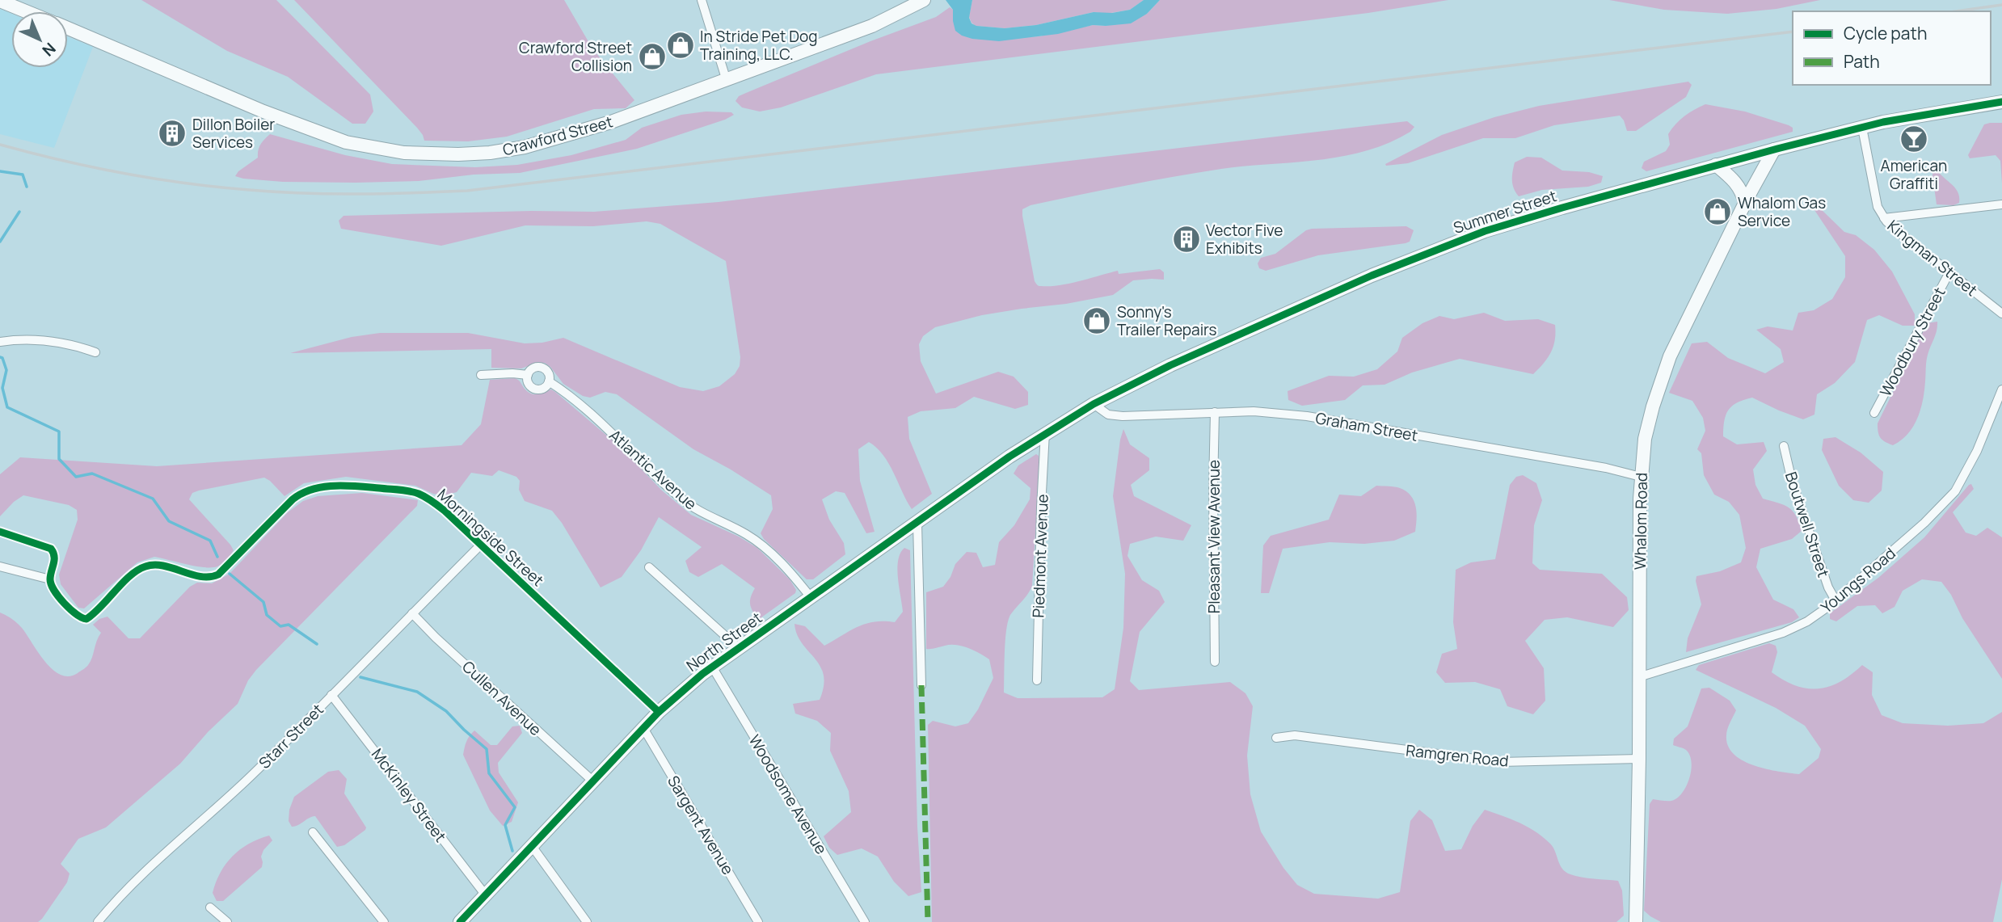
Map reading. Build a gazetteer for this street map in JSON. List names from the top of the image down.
{
  "streets": {
    "main road": [
      "Crawford Street",
      "Summer Street",
      "Whalom Road",
      "North Street"
    ],
    "street": [
      "Kingman Street",
      "Woodbury Street",
      "Graham Street",
      "Atlantic Avenue",
      "Boutwell Street",
      "Pleasant View Avenue",
      "Morningside Street",
      "Piedmont Avenue",
      "Youngs Road",
      "Cullen Avenue",
      "Starr Street",
      "Ramgren Road",
      "Woodsome Avenue",
      "McKinley Street",
      "Sargent Avenue"
    ]
  },
  "crossings": [
    ["Summer Street", "Kingman Street"],
    ["Summer Street", "Graham Street"],
    ["Summer Street", "Whalom Road"],
    ["Summer Street", "Piedmont Avenue"],
    ["Summer Street", "North Street"],
    ["Kingman Street", "Woodbury Street"],
    ["Graham Street", "Whalom Road"],
    ["Graham Street", "Pleasant View Avenue"],
    ["Atlantic Avenue", "North Street"],
    ["Whalom Road", "Youngs Road"],
    ["Whalom Road", "Ramgren Road"],
    ["Boutwell Street", "Youngs Road"],
    ["Morningside Street", "North Street"],
    ["Morningside Street", "Starr Street"],
    ["Piedmont Avenue", "North Street"],
    ["North Street", "Cullen Avenue"],
    ["North Street", "Woodsome Avenue"],
    ["North Street", "McKinley Street"],
    ["North Street", "Sargent Avenue"],
    ["Cullen Avenue", "Starr Street"],
    ["Starr Street", "McKinley Street"]
  ],
  "places": {
    "shop": [
      "In Stride Pet Dog Training, LLC.",
      "Crawford Street Collision",
      "Whalom Gas Service",
      "Sonny's Trailer Repairs"
    ],
    "building": ["Dillon Boiler Services", "Vector Five Exhibits"],
    "bar": ["American Graffiti"]
  },
  "legend": ["Cycle path", "Path"],
  "north": "bottom right"
}
